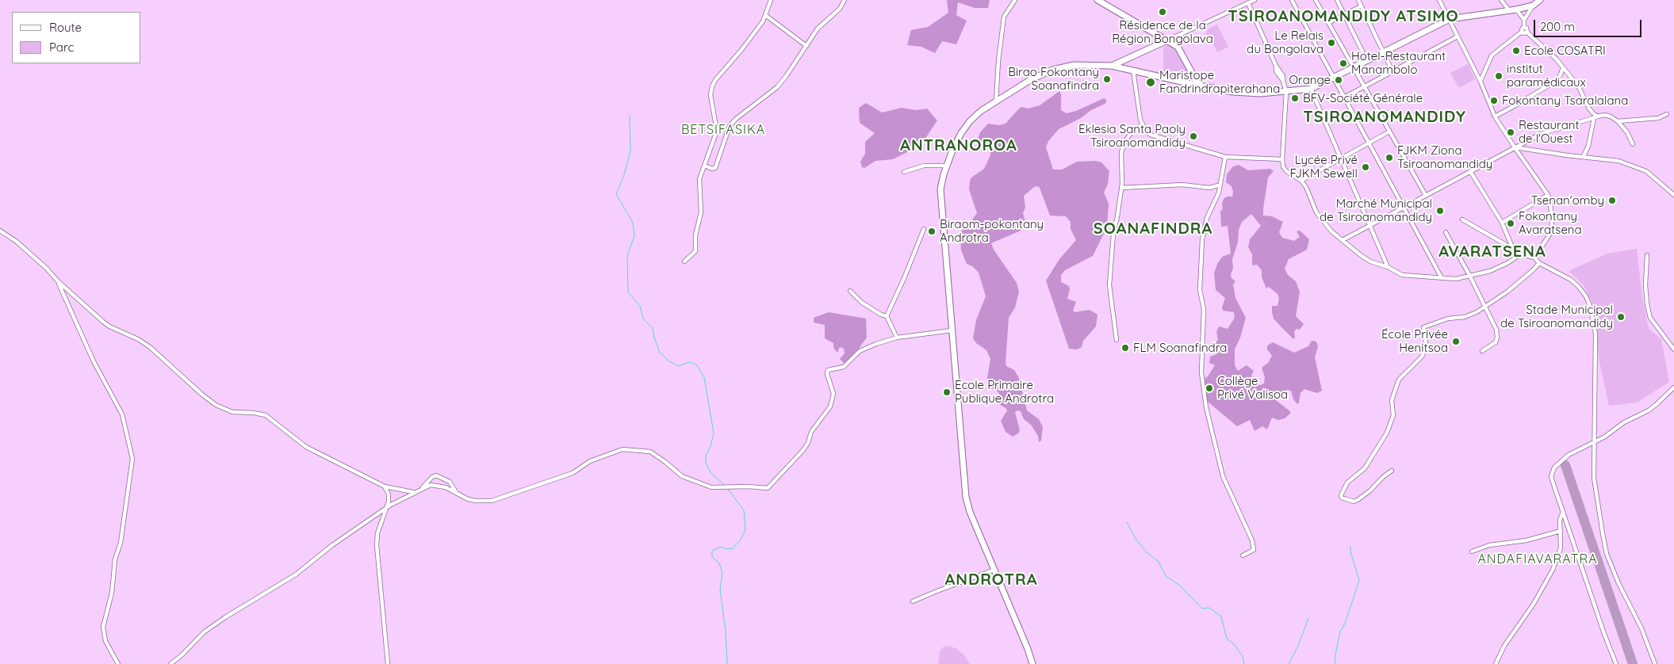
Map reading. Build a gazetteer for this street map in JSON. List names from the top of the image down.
{
  "districts": [
    "TSIROANOMANDIDY ATSIMO",
    "TSIROANOMANDIDY",
    "BETSIFASIKA",
    "ANTRANOROA",
    "SOANAFINDRA",
    "AVARATSENA",
    "ANDAFIAVARATRA",
    "ANDROTRA"
  ],
  "places": [
    "Résidence de la Région Bongolava",
    "Le Relais du Bongolava",
    "Ecole COSATRI",
    "Hotel-Restaurant Manambolo",
    "institut paramédicaux",
    "Birao Fokontany Soanafindra",
    "Orange",
    "Maristope Fandrindrapiterahana",
    "BFV-Société Générale",
    "Fokontany Tsaralalana",
    "Restaurant de l'Ouest",
    "Eklesia Santa Paoly Tsiroanomandidy",
    "FJKM Ziona Tsiroanomandidy",
    "Lycée Privé FJKM Sewell",
    "Tsenan'omby",
    "Marché Municipal de Tsiroanomandidy",
    "Fokontany Avaratsena",
    "Biraom-pokontany Androtra",
    "Stade Municipal de Tsiroanomandidy",
    "École Privée Henitsoa",
    "FLM Soanafindra",
    "Collège Privé Valisoa",
    "Ecole Primaire Publique Androtra"
  ],
  "legend": ["Route", "Parc"],
  "scale_bar": "200 m"
}
